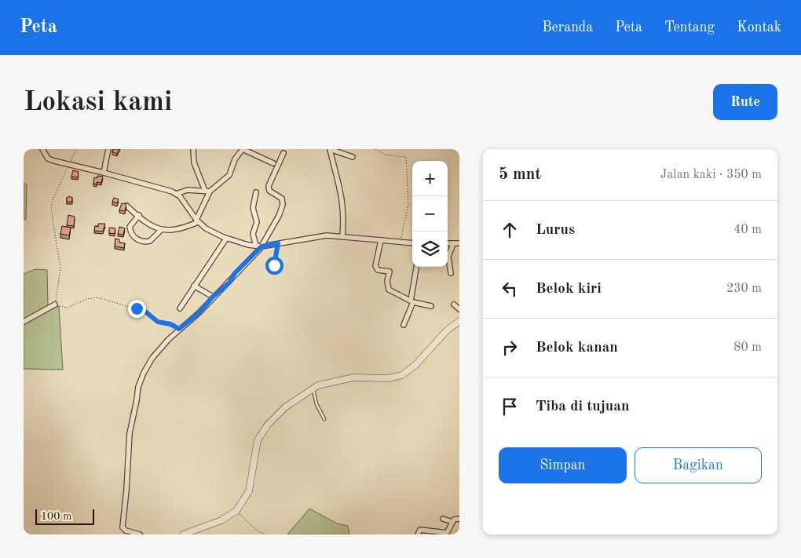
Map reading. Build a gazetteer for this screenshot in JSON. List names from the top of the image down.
{
  "scale_bar": "100 m",
  "page": {
    "header": "Peta",
    "nav": [
      "Beranda",
      "Peta",
      "Tentang",
      "Kontak"
    ],
    "buttons": [
      "Rute",
      ["Simpan", "Bagikan"]
    ],
    "title": "Lokasi kami",
    "heading": ["5 mnt", "Jalan kaki · 350 m"],
    "map_buttons": ["+", "−"],
    "list": [
      ["Lurus", "40 m"],
      ["Belok kiri", "230 m"],
      ["Belok kanan", "80 m"],
      "Tiba di tujuan"
    ],
    "scale": "100 m"
  }
}
